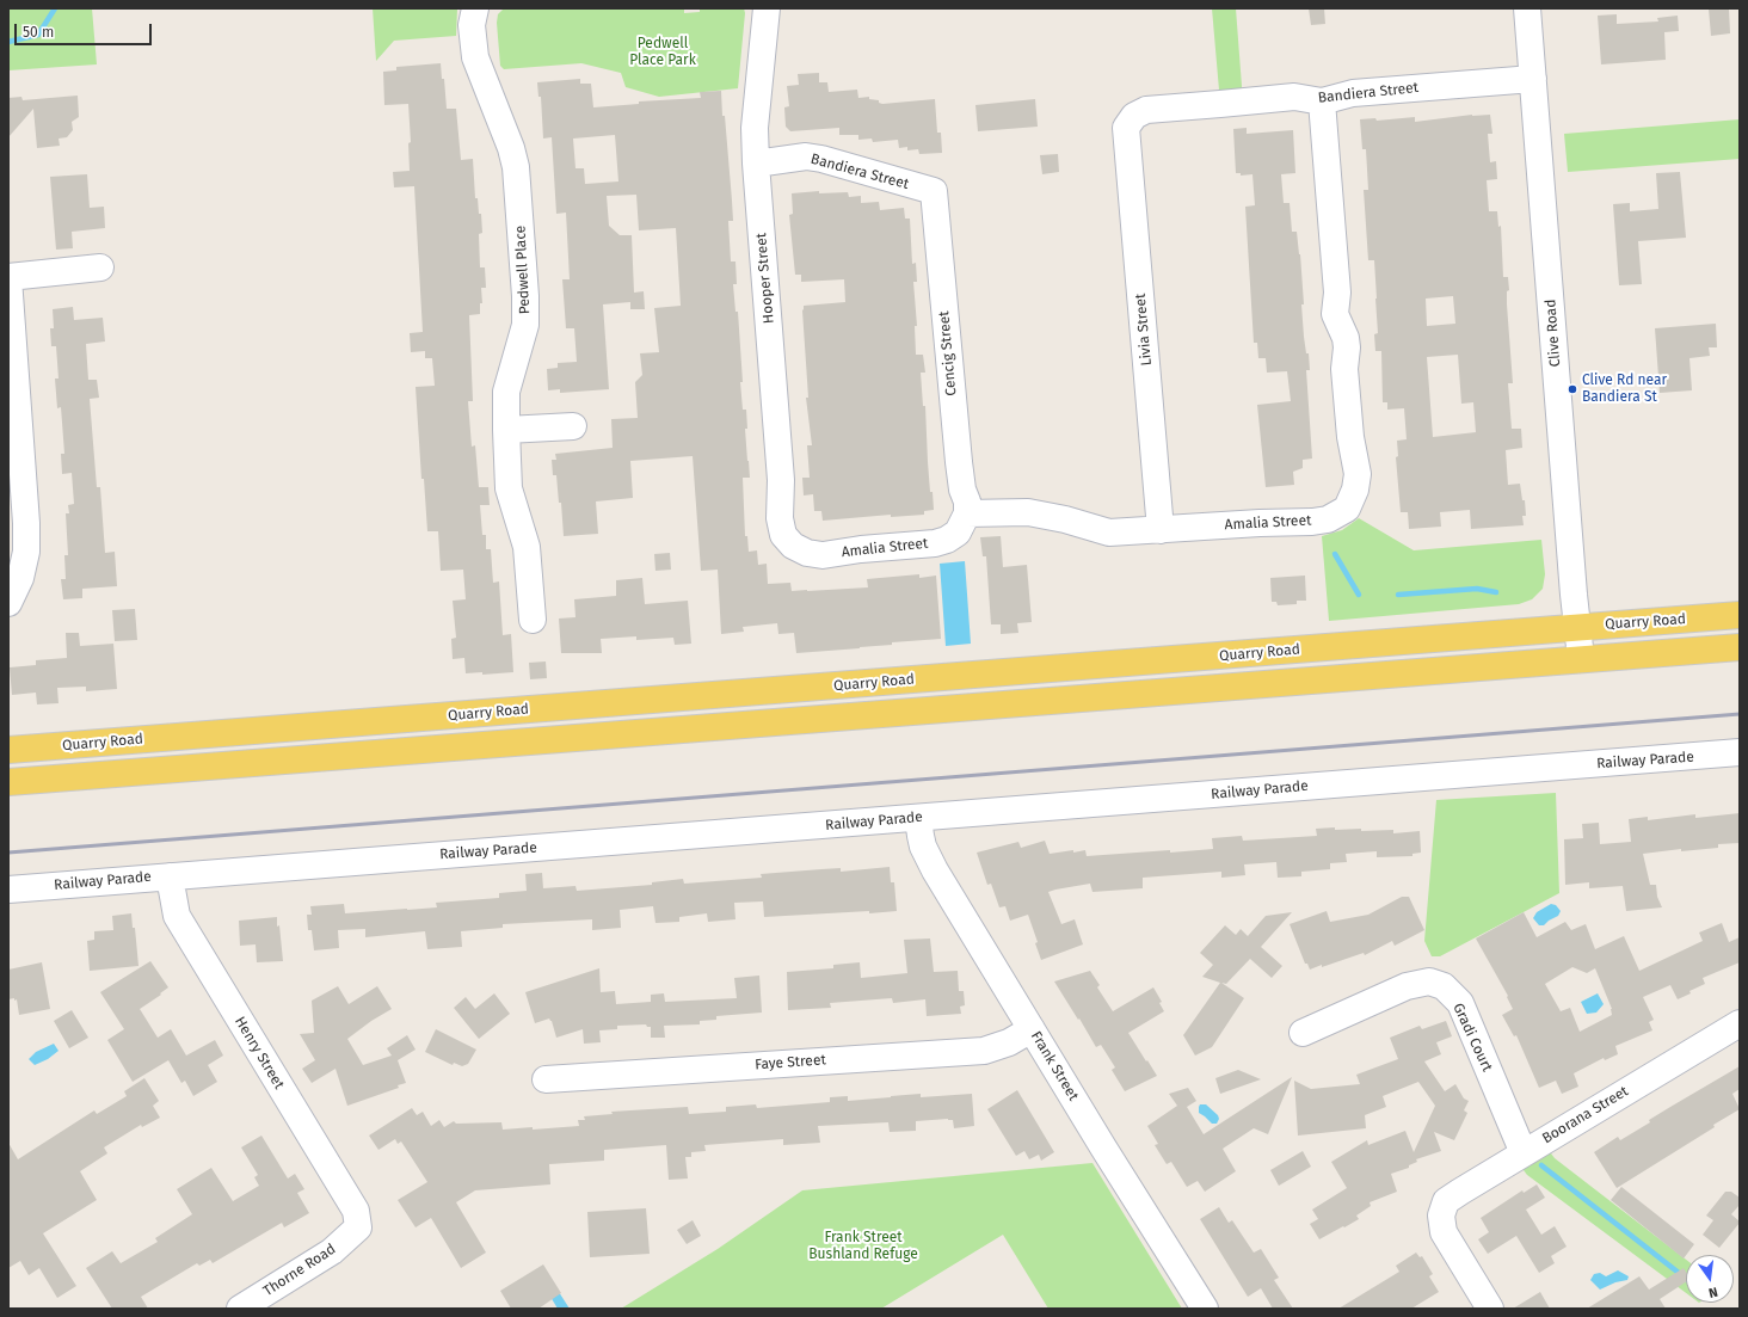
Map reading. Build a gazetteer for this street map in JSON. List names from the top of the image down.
{
  "streets": {
    "main road": ["Quarry Road"],
    "street": [
      "Bandiera Street",
      "Pedwell Place",
      "Hooper Street",
      "Livia Street",
      "Clive Road",
      "Cencig Street",
      "Amalia Street",
      "Railway Parade",
      "Gradi Court",
      "Henry Street",
      "Faye Street",
      "Frank Street",
      "Boorana Street",
      "Thorne Road"
    ]
  },
  "crossings": [
    ["Bandiera Street", "Hooper Street"],
    ["Bandiera Street", "Livia Street"],
    ["Bandiera Street", "Clive Road"],
    ["Bandiera Street", "Cencig Street"],
    ["Bandiera Street", "Amalia Street"],
    ["Hooper Street", "Amalia Street"],
    ["Livia Street", "Amalia Street"],
    ["Clive Road", "Quarry Road"],
    ["Cencig Street", "Amalia Street"],
    ["Railway Parade", "Henry Street"],
    ["Railway Parade", "Frank Street"],
    ["Gradi Court", "Boorana Street"],
    ["Henry Street", "Thorne Road"],
    ["Faye Street", "Frank Street"]
  ],
  "parks": ["Pedwell Place Park", "Frank Street Bushland Refuge"],
  "places": ["Clive Rd near Bandiera St"],
  "scale_bar": "50 m",
  "north": "bottom"
}
